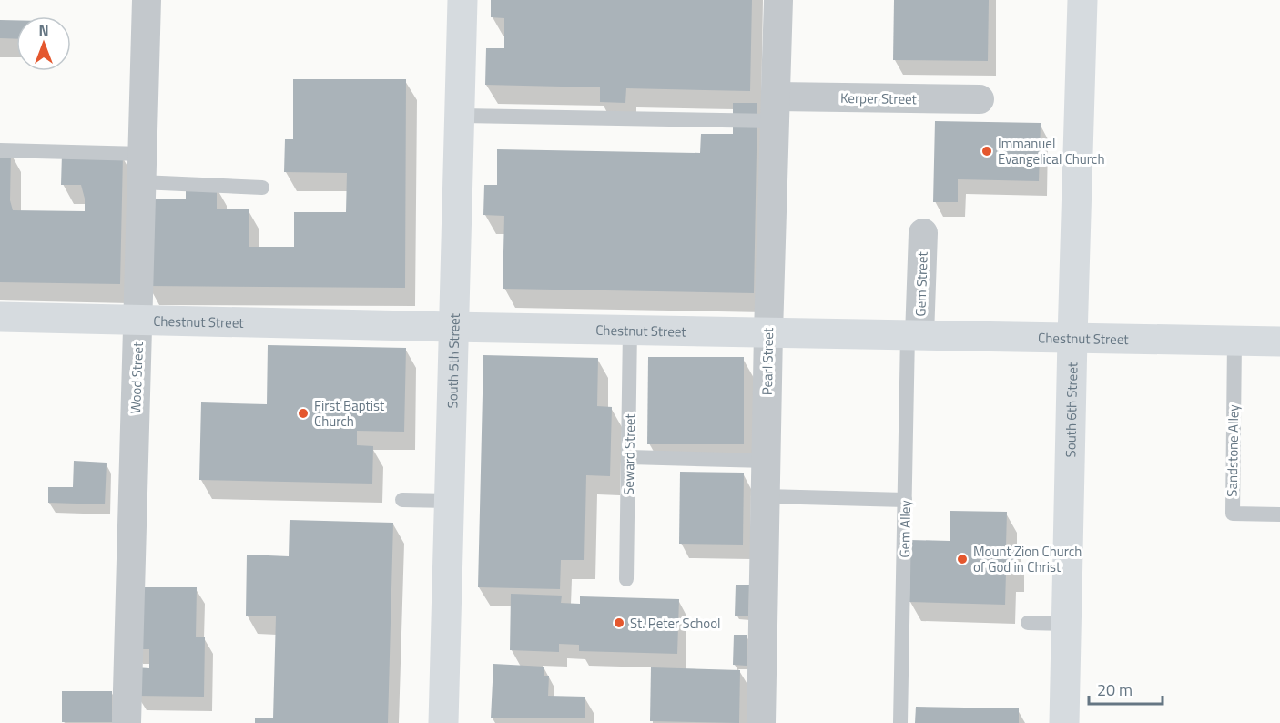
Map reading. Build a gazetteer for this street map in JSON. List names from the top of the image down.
{
  "streets": {
    "street": [
      "Kerper Street",
      "Gem Street",
      "Chestnut Street",
      "South 5th Street",
      "Pearl Street",
      "Wood Street",
      "South 6th Street"
    ],
    "lane": ["Sandstone Alley", "Seward Street", "Gem Alley"]
  },
  "crossings": [
    ["Kerper Street", "Pearl Street"],
    ["Gem Street", "Chestnut Street"],
    ["Gem Street", "Gem Alley"],
    ["Chestnut Street", "South 5th Street"],
    ["Chestnut Street", "Pearl Street"],
    ["Chestnut Street", "Wood Street"],
    ["Chestnut Street", "South 6th Street"],
    ["Chestnut Street", "Sandstone Alley"],
    ["Chestnut Street", "Seward Street"],
    ["Chestnut Street", "Gem Alley"]
  ],
  "places": [
    "Immanuel Evangelical Church",
    "First Baptist Church",
    "Mount Zion Church of God in Christ",
    "St. Peter School"
  ],
  "scale_bar": "20 m",
  "north": "top"
}
